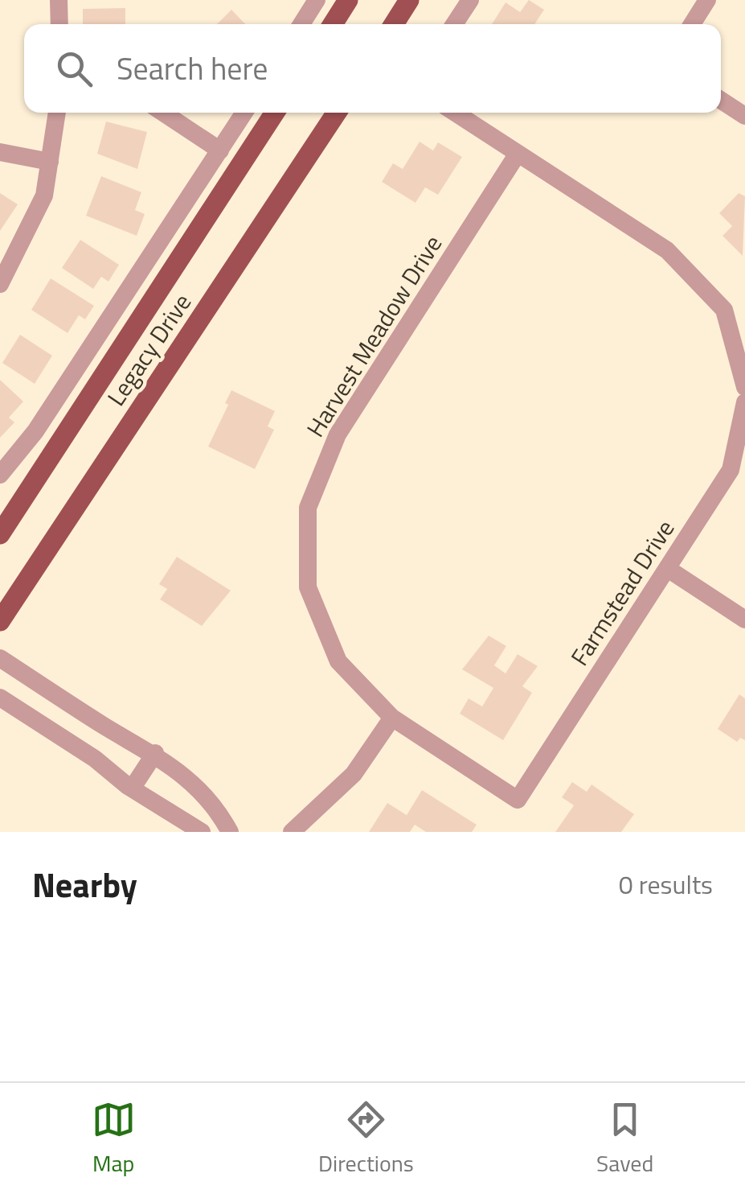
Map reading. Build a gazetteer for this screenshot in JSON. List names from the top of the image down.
{
  "streets": {
    "main road": ["Legacy Drive"],
    "street": ["Harvest Meadow Drive", "Farmstead Drive"]
  },
  "crossings": [
    ["Harvest Meadow Drive", "Farmstead Drive"]
  ],
  "page": {
    "search": "Search here",
    "heading": ["Nearby", "0 results"],
    "nav": ["Map", "Directions", "Saved"]
  }
}
